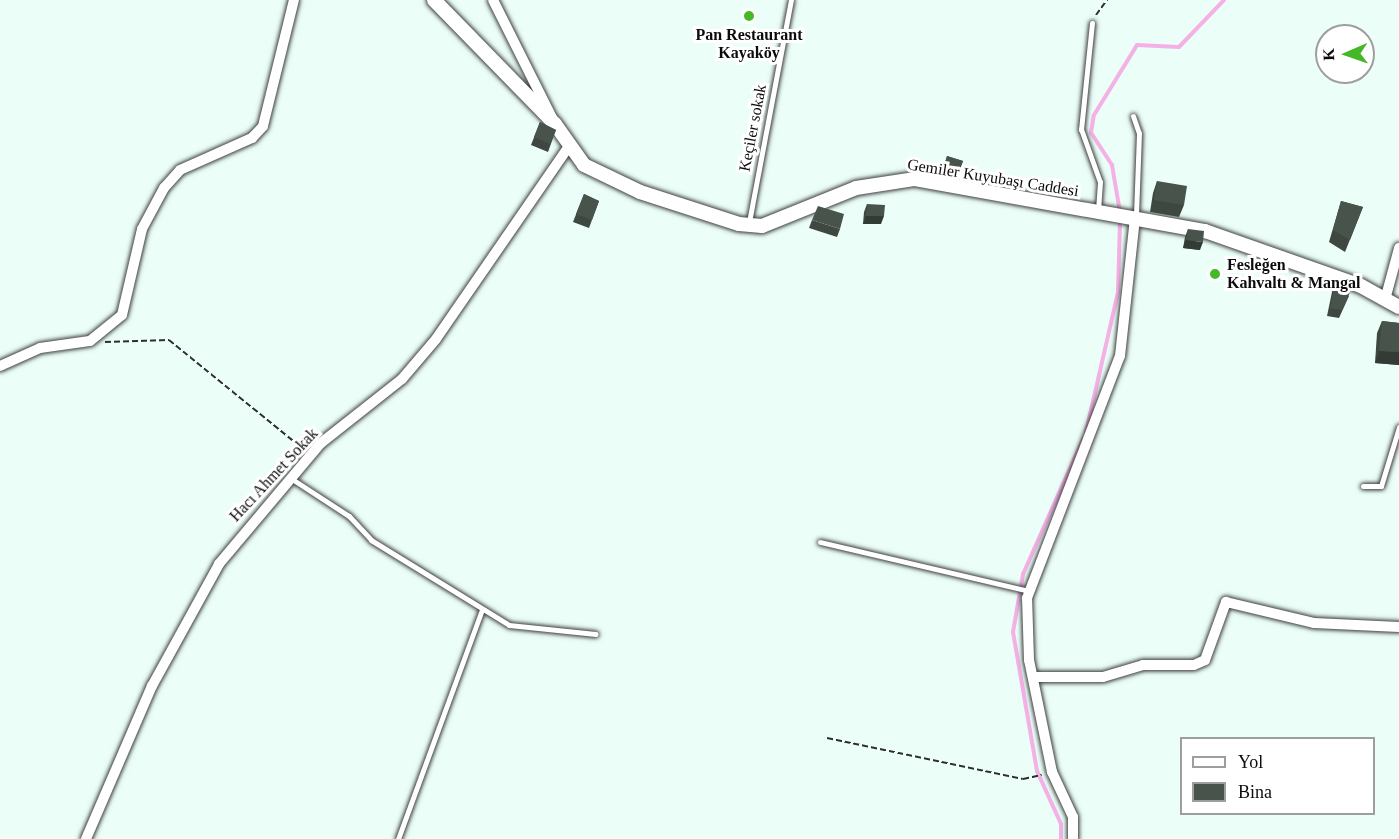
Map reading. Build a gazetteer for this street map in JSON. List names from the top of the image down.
{
  "streets": {
    "street": ["Gemiler Kuyubaşı Caddesi", "Hacı Ahmet Sokak"],
    "lane": ["Keçiler sokak"]
  },
  "crossings": [
    ["Keçiler sokak", "Gemiler Kuyubaşı Caddesi"],
    ["Gemiler Kuyubaşı Caddesi", "Hacı Ahmet Sokak"]
  ],
  "places": ["Pan Restaurant Kayaköy", "Fesleğen Kahvaltı & Mangal"],
  "legend": ["Yol", "Bina"],
  "north": "left"
}
